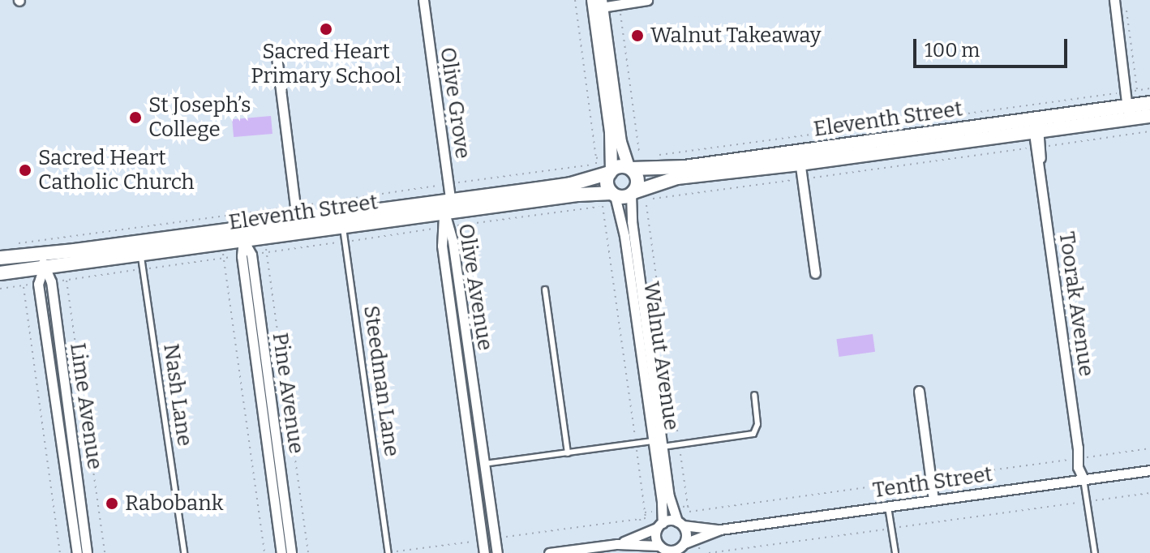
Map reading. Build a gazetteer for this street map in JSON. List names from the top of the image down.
{
  "streets": {
    "main road": ["Eleventh Street"],
    "street": [
      "Olive Grove",
      "Olive Avenue",
      "Toorak Avenue",
      "Walnut Avenue",
      "Pine Avenue",
      "Lime Avenue",
      "Tenth Street"
    ],
    "lane": ["Steedman Lane", "Nash Lane"]
  },
  "crossings": [
    ["Olive Grove", "Eleventh Street"],
    ["Olive Grove", "Olive Avenue"],
    ["Eleventh Street", "Olive Avenue"],
    ["Eleventh Street", "Toorak Avenue"],
    ["Eleventh Street", "Walnut Avenue"],
    ["Eleventh Street", "Steedman Lane"],
    ["Eleventh Street", "Pine Avenue"],
    ["Eleventh Street", "Nash Lane"],
    ["Eleventh Street", "Lime Avenue"],
    ["Toorak Avenue", "Tenth Street"],
    ["Walnut Avenue", "Tenth Street"]
  ],
  "places": [
    "Sacred Heart Primary School",
    "Walnut Takeaway",
    "St Joseph’s College",
    "Sacred Heart Catholic Church",
    "Rabobank"
  ],
  "scale_bar": "100 m"
}
